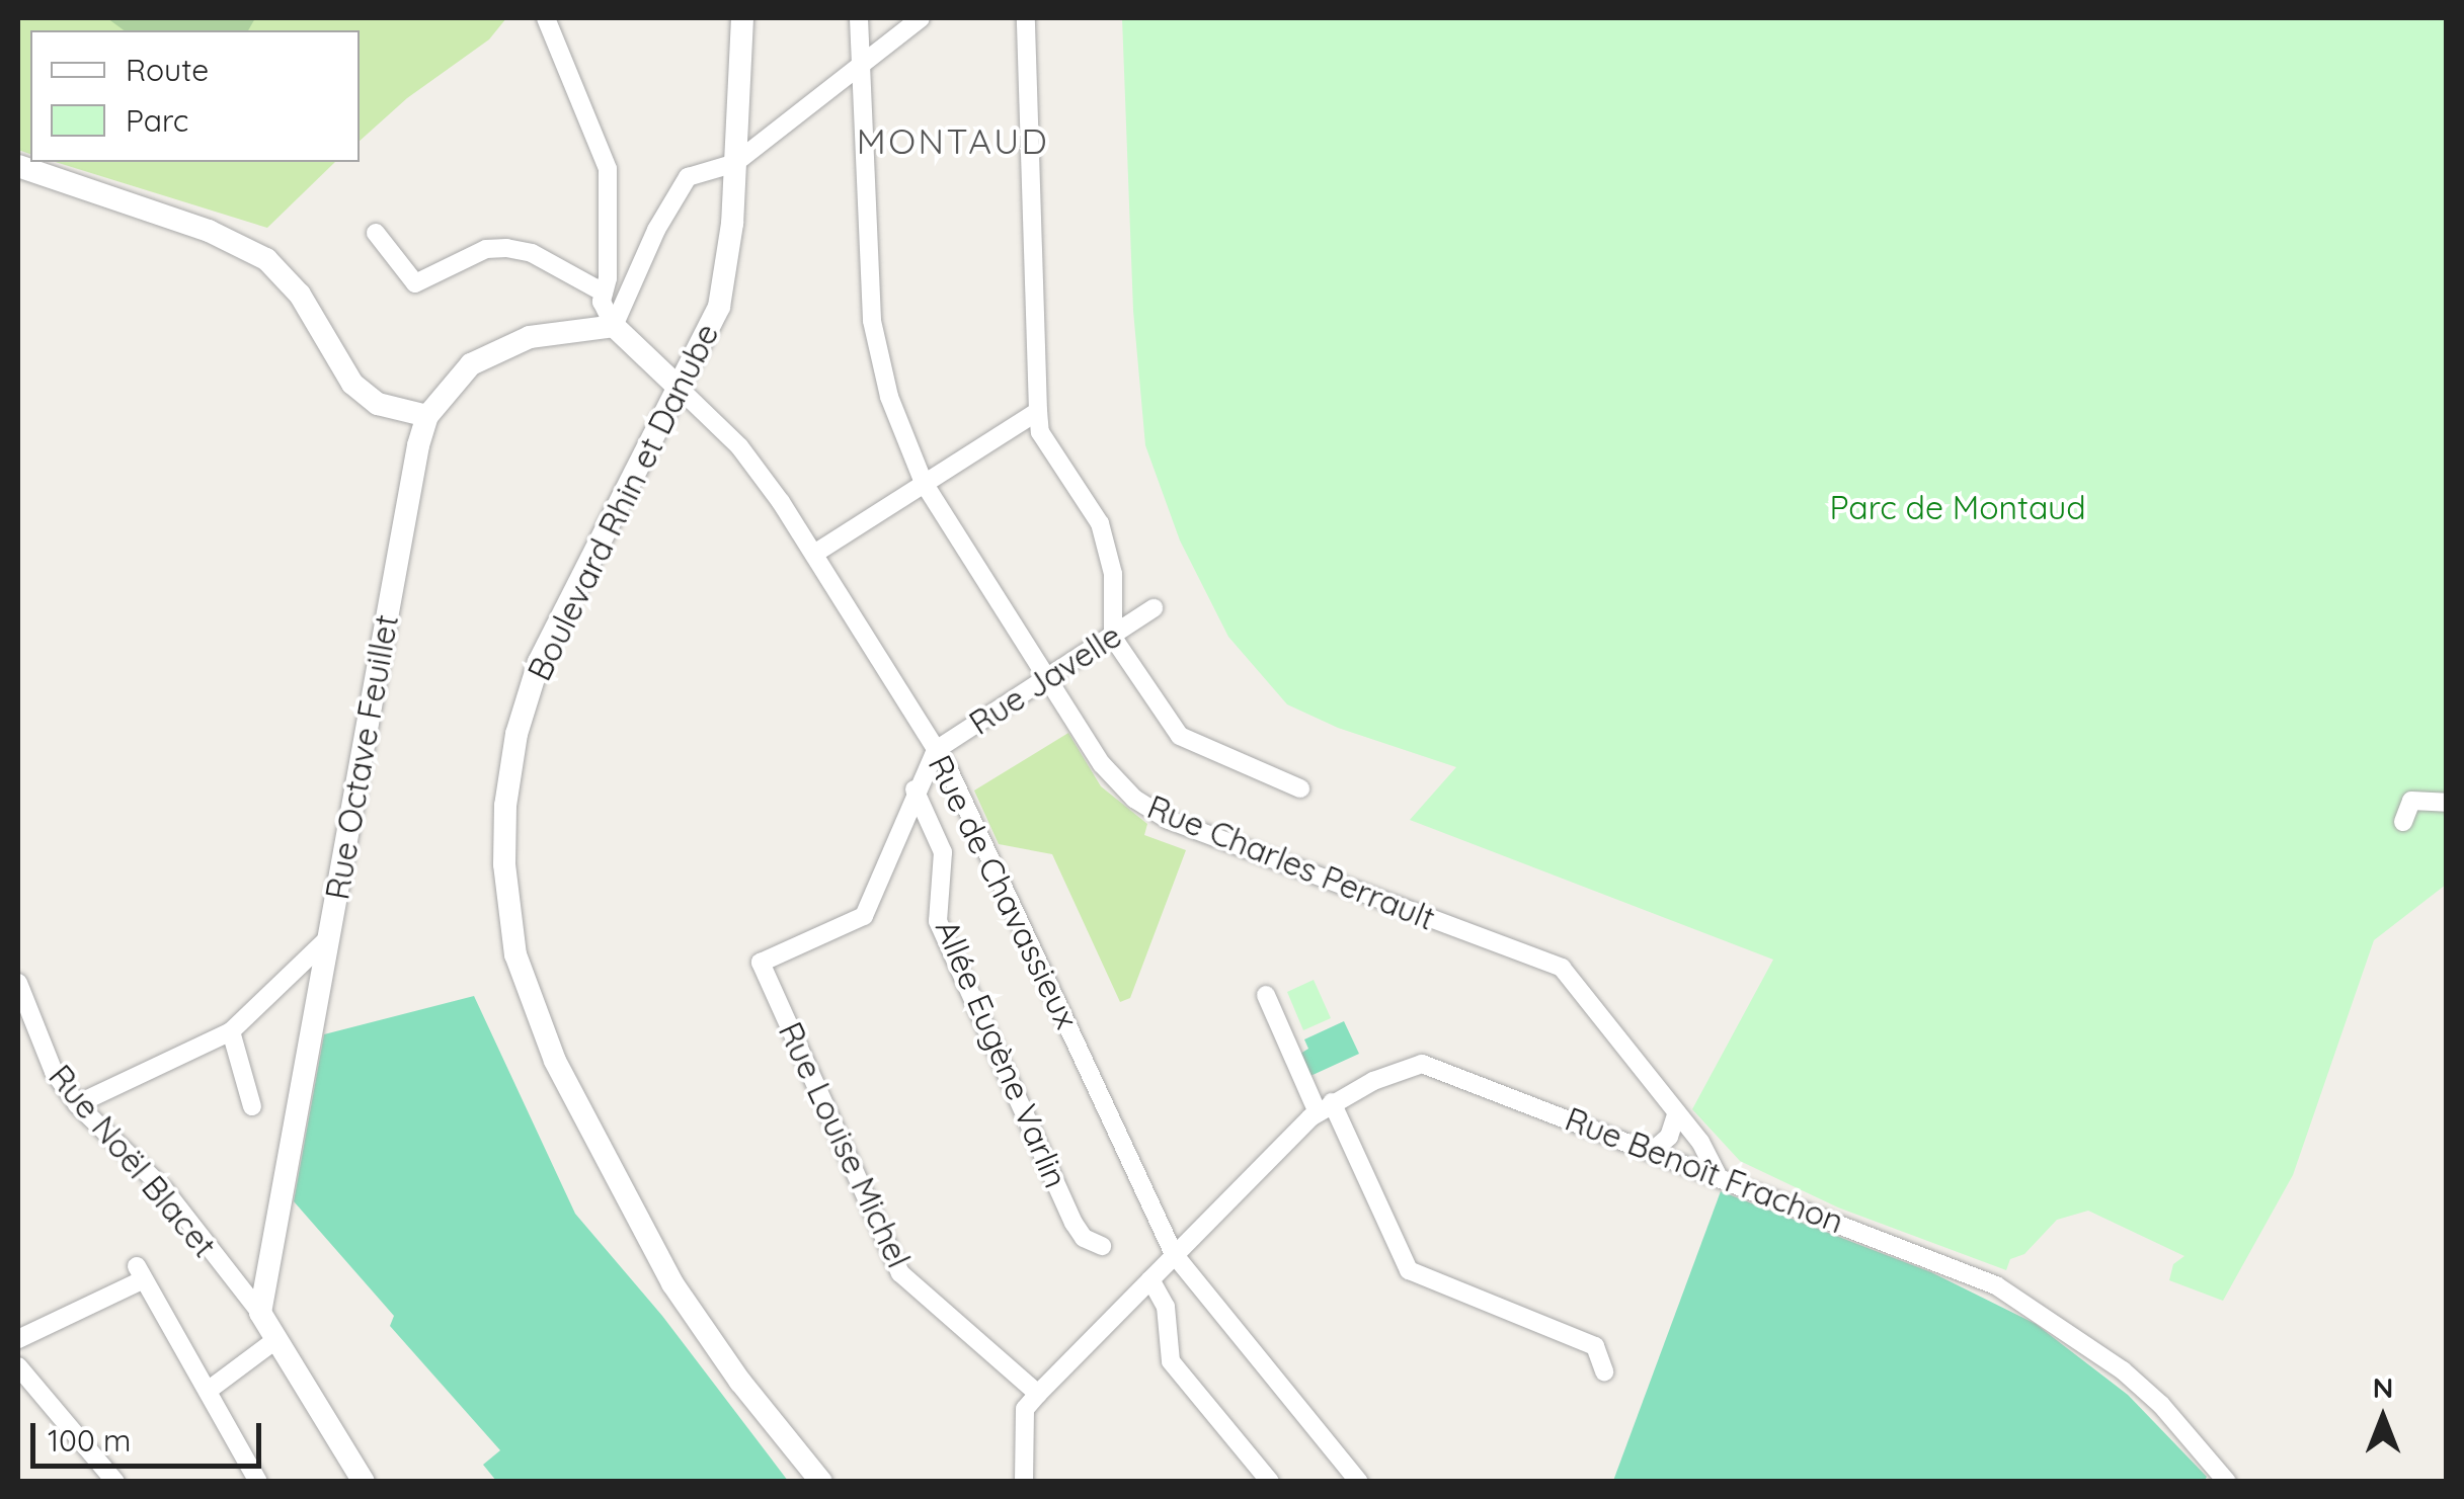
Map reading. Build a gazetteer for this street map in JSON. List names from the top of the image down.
{
  "streets": {
    "street": [
      "Boulevard Rhin et Danube",
      "Rue Javelle",
      "Rue Octave Feuillet",
      "Rue Charles Perrault",
      "Rue de Chavassieux",
      "Allée Eugène Varlin",
      "Rue Louise Michel",
      "Rue Noël Blacet",
      "Rue Benoît Frachon"
    ]
  },
  "crossings": [
    ["Boulevard Rhin et Danube", "Rue de Chavassieux"],
    ["Rue Javelle", "Rue Charles Perrault"],
    ["Rue Javelle", "Rue de Chavassieux"],
    ["Rue Octave Feuillet", "Rue de Chavassieux"],
    ["Rue Octave Feuillet", "Rue Noël Blacet"],
    ["Rue Charles Perrault", "Rue Benoît Frachon"],
    ["Rue de Chavassieux", "Rue Benoît Frachon"],
    ["Allée Eugène Varlin", "Rue Louise Michel"],
    ["Rue Louise Michel", "Rue Benoît Frachon"]
  ],
  "districts": ["MONTAUD"],
  "parks": ["Parc de Montaud"],
  "legend": ["Route", "Parc"],
  "scale_bar": "100 m",
  "north": "top"
}
